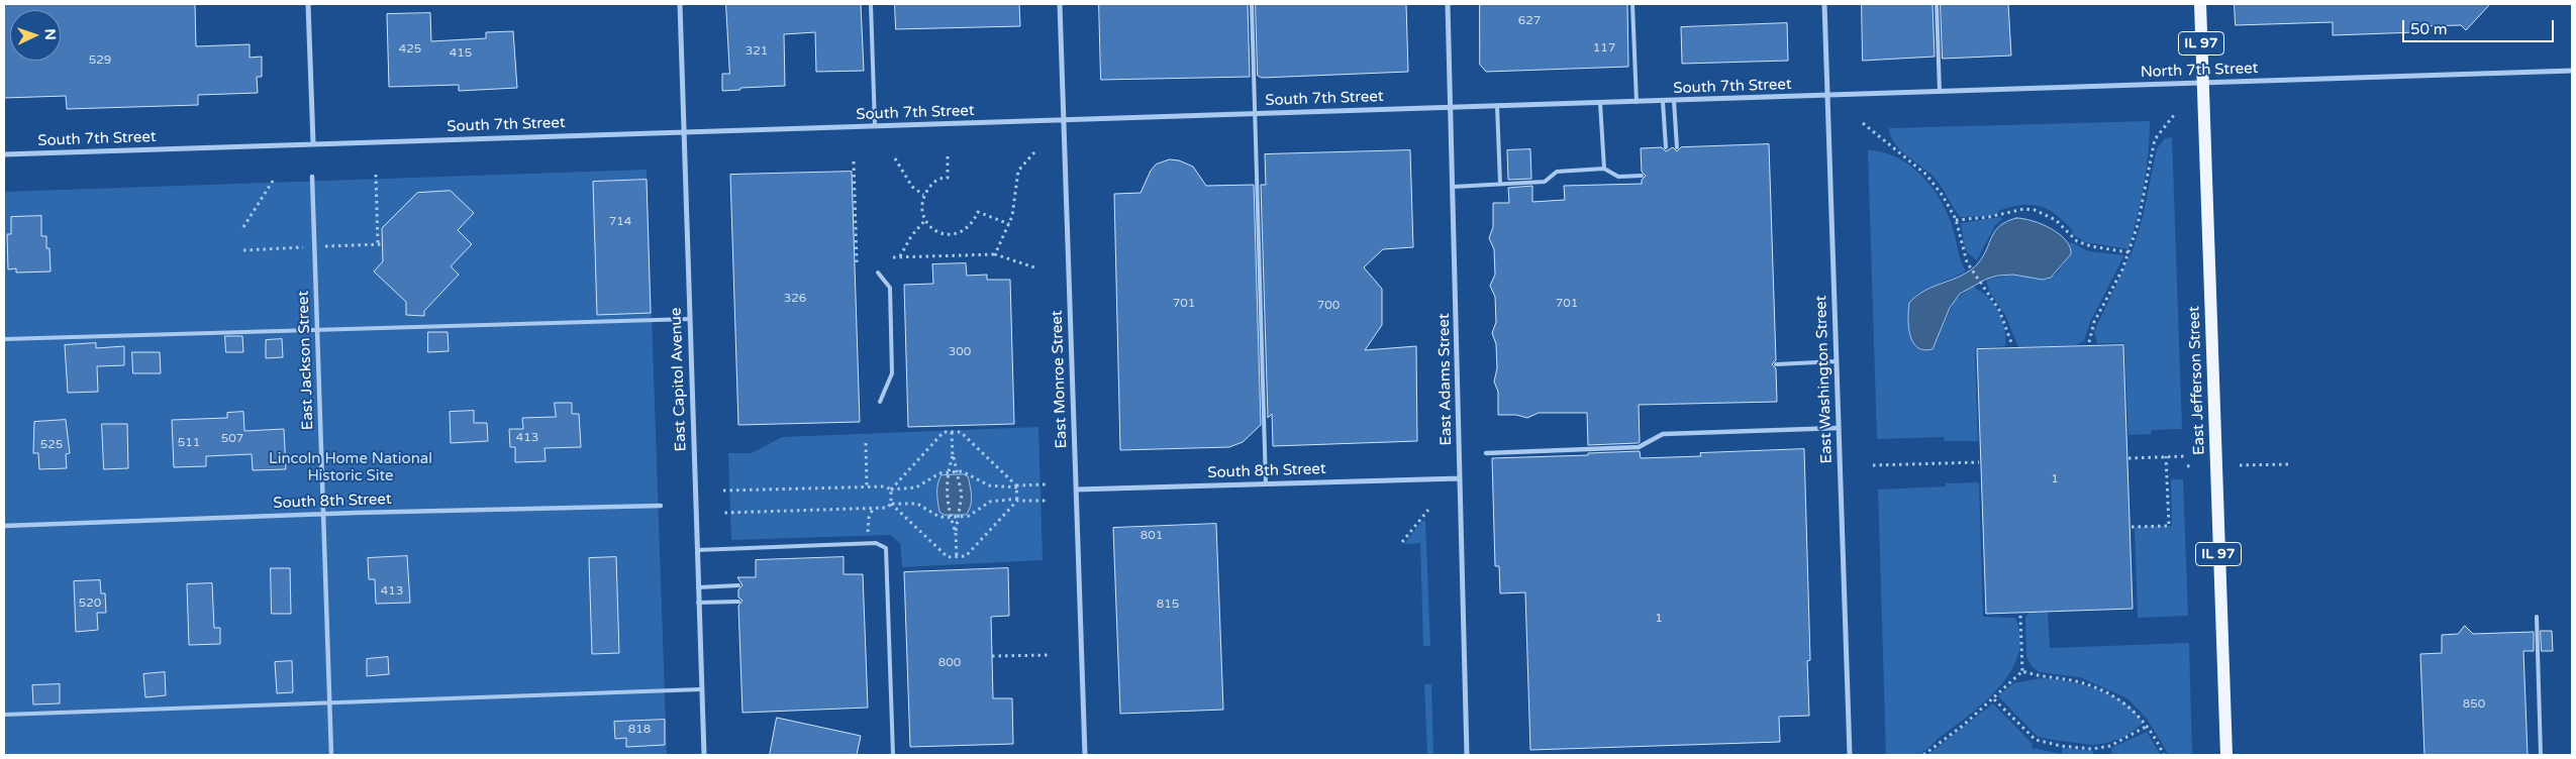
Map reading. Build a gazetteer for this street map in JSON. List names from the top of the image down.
{
  "streets": {
    "main road": ["IL 97", "East Jefferson Street"],
    "street": [
      "North 7th Street",
      "South 7th Street",
      "East Jackson Street",
      "East Capitol Avenue",
      "East Monroe Street",
      "East Adams Street",
      "East Washington Street",
      "South 8th Street"
    ]
  },
  "crossings": [
    ["North 7th Street", "South 7th Street"],
    ["North 7th Street", "East Washington Street"],
    ["North 7th Street", "East Jefferson Street"],
    ["South 7th Street", "East Capitol Avenue"],
    ["South 7th Street", "East Monroe Street"],
    ["South 7th Street", "East Adams Street"],
    ["South 7th Street", "East Washington Street"],
    ["East Jackson Street", "South 8th Street"],
    ["East Monroe Street", "South 8th Street"],
    ["East Adams Street", "South 8th Street"]
  ],
  "parks": ["Lincoln Home National Historic Site"],
  "house_numbers": [
    "627",
    "117",
    "425",
    "321",
    "415",
    "529",
    "714",
    "326",
    "701",
    "701",
    "700",
    "300",
    "413",
    "507",
    "511",
    "525",
    "1",
    "801",
    "413",
    "520",
    "815",
    "1",
    "800",
    "850",
    "818"
  ],
  "scale_bar": "50 m",
  "north": "right"
}
